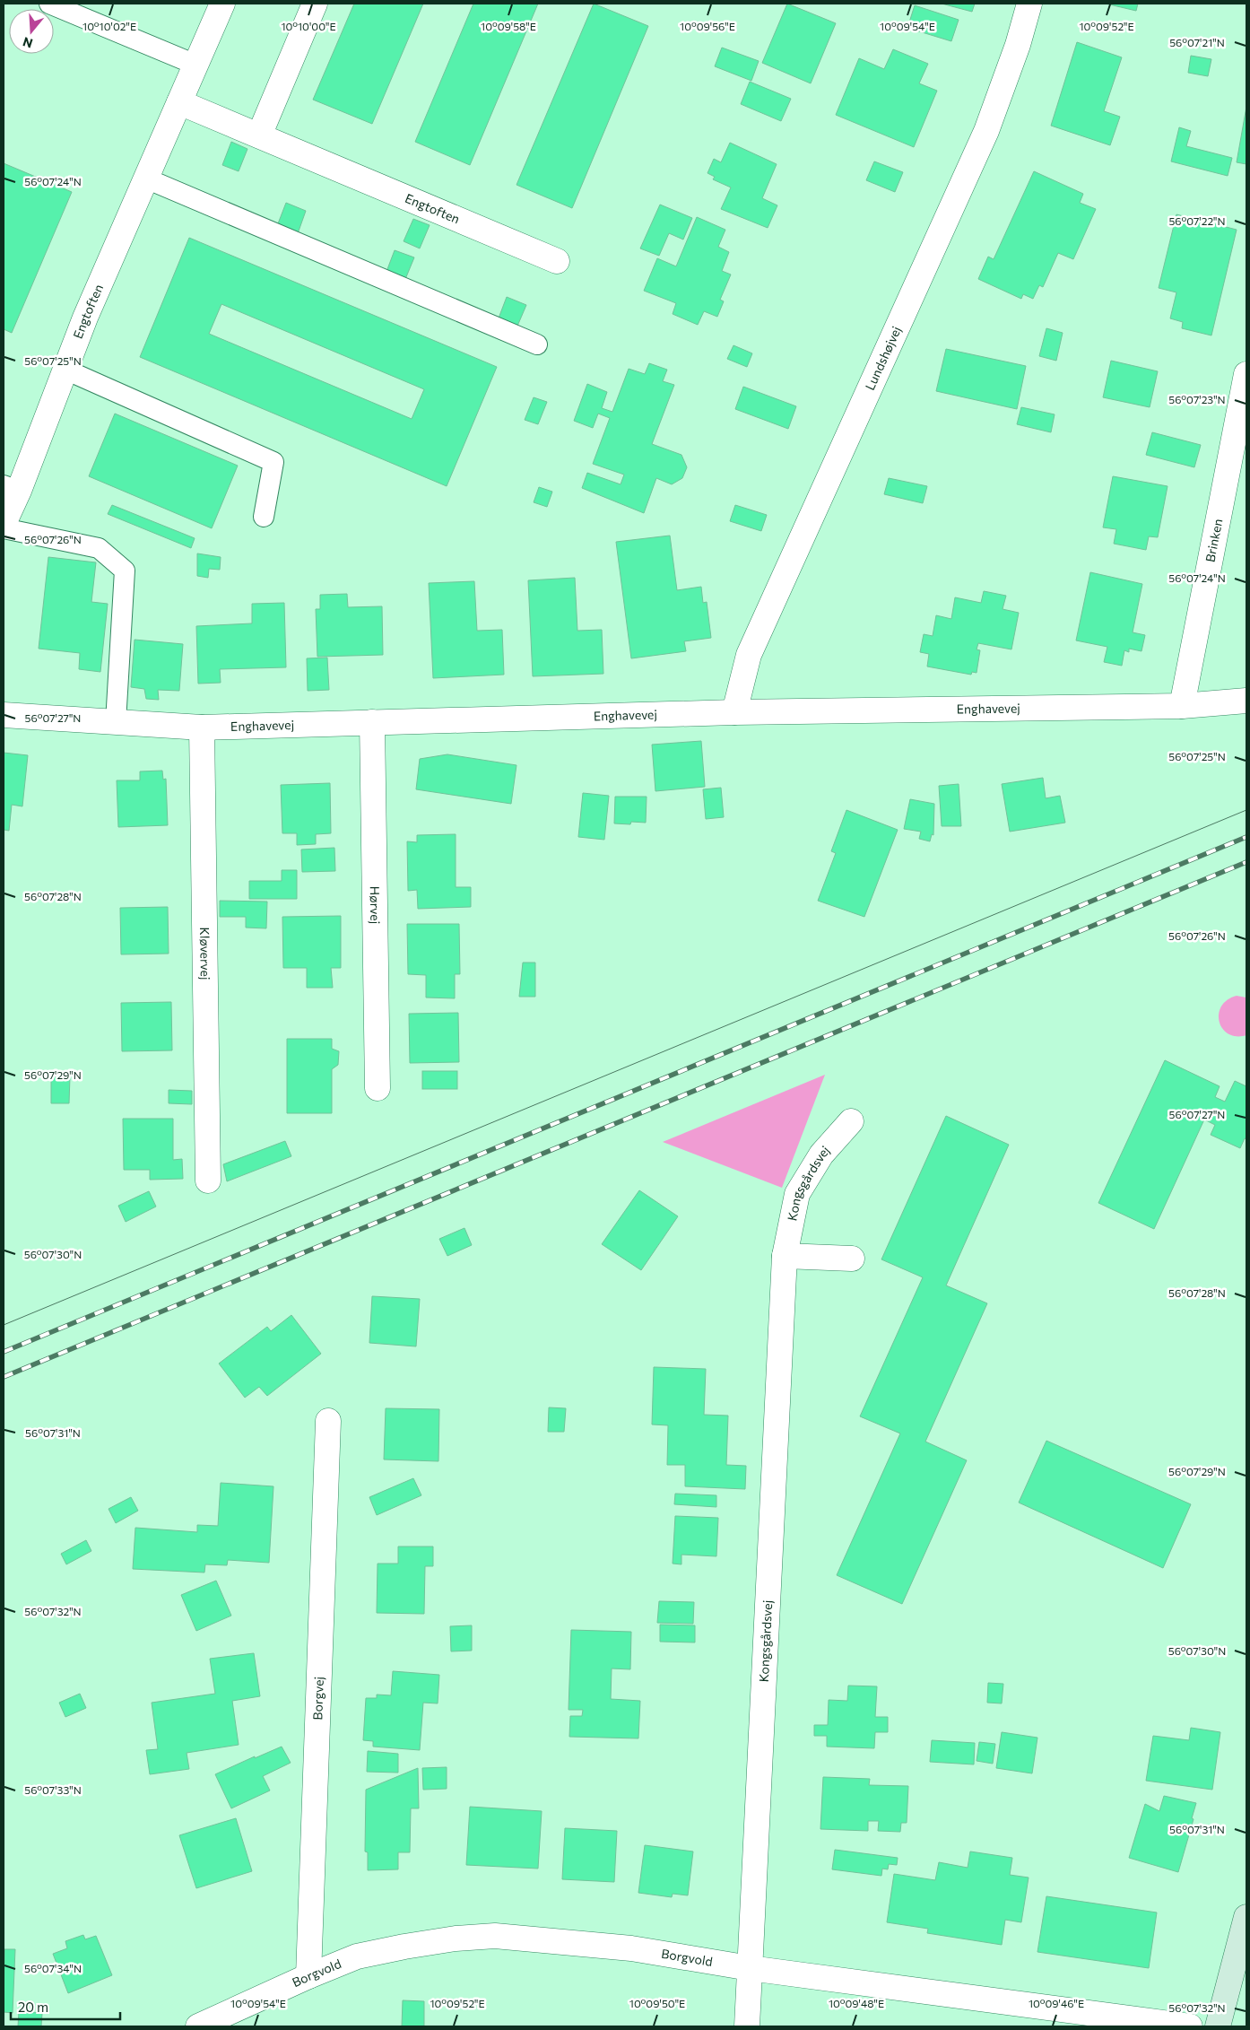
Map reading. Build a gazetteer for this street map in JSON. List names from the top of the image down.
{
  "streets": {
    "street": [
      "Engtoften",
      "Lundshøjvej",
      "Brinken",
      "Enghavevej",
      "Hørvej",
      "Kløvervej",
      "Kongsgårdsvej",
      "Borgvej",
      "Borgvold"
    ]
  },
  "crossings": [
    ["Lundshøjvej", "Enghavevej"],
    ["Brinken", "Enghavevej"],
    ["Enghavevej", "Hørvej"],
    ["Enghavevej", "Kløvervej"],
    ["Kongsgårdsvej", "Borgvold"],
    ["Borgvej", "Borgvold"]
  ],
  "scale_bar": "20 m",
  "north": "bottom",
  "coordinates": [
    "10°10'02\"E",
    "10°10'00\"E",
    "10°09'58\"E",
    "10°09'56\"E",
    "10°09'54\"E",
    "10°09'52\"E",
    "56°07'21\"N",
    "56°07'24\"N",
    "56°07'22\"N",
    "56°07'25\"N",
    "56°07'23\"N",
    "56°07'26\"N",
    "56°07'27\"N",
    "56°07'28\"N",
    "56°07'29\"N",
    "56°07'30\"N",
    "56°07'31\"N",
    "56°07'32\"N",
    "56°07'33\"N",
    "56°07'34\"N",
    "10°09'50\"E",
    "10°09'48\"E",
    "10°09'46\"E"
  ]
}
